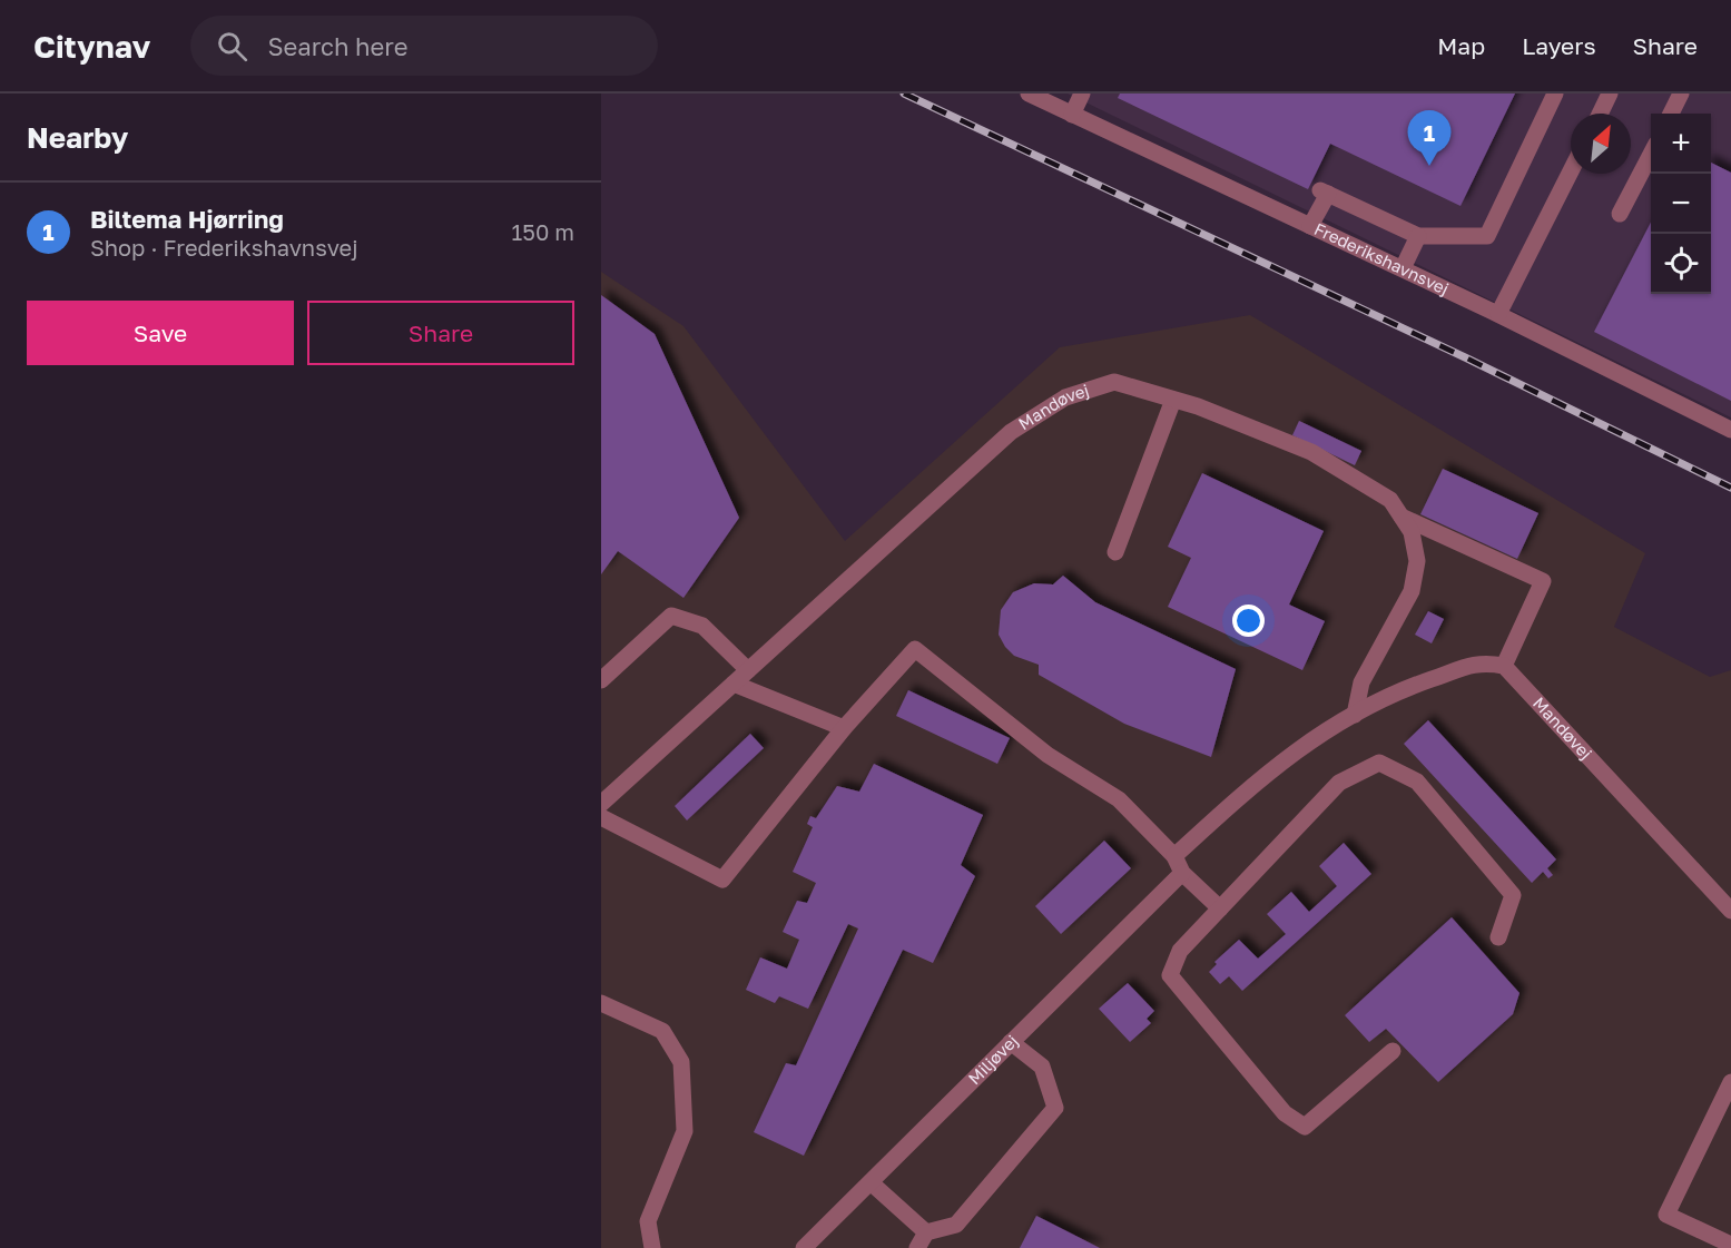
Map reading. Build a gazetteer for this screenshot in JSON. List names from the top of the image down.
{
  "streets": {
    "street": ["Frederikshavnsvej", "Mandøvej", "Miljøvej"]
  },
  "north": "top right",
  "page": {
    "header": "Citynav",
    "search": "Search here",
    "nav": ["Map", "Layers", "Share"],
    "heading": "Nearby",
    "pins": "1",
    "map_buttons": ["+", "−"],
    "list": [
      {
        "mark": "1",
        "name": "Biltema Hjørring",
        "note": "Shop · Frederikshavnsvej",
        "value": "150 m"
      }
    ],
    "buttons": ["Save", "Share"]
  }
}
